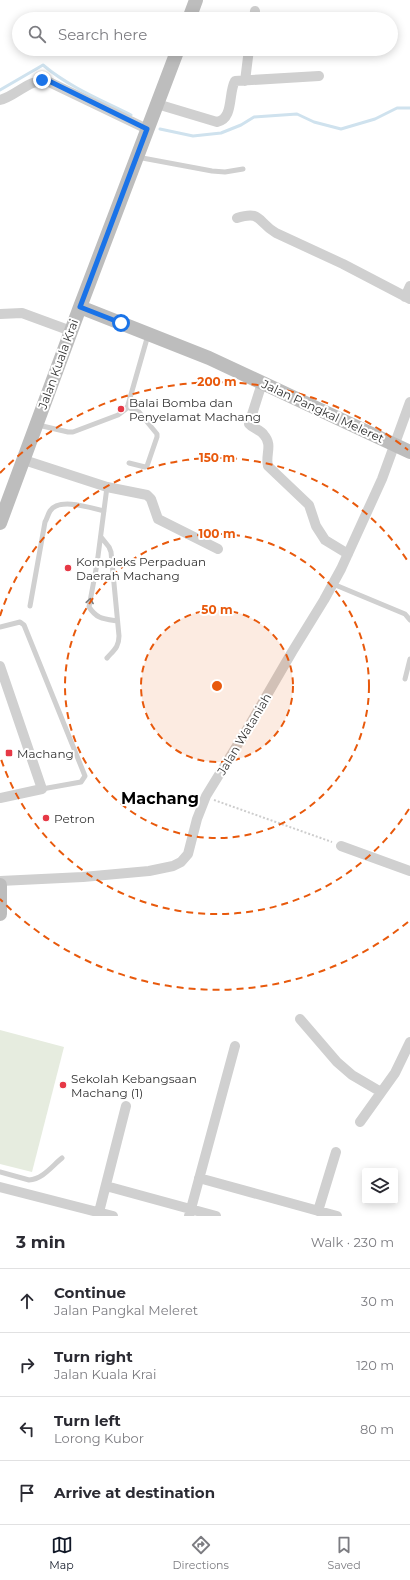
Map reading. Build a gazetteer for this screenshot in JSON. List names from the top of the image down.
{
  "streets": {
    "main road": ["Jalan Kuala Krai", "Jalan Pangkal Meleret"],
    "street": ["Jalan Wataniah"]
  },
  "crossings": [
    ["Jalan Kuala Krai", "Jalan Pangkal Meleret"],
    ["Jalan Pangkal Meleret", "Jalan Wataniah"]
  ],
  "districts": ["Machang"],
  "places": {
    "other": [
      "Balai Bomba dan Penyelamat Machang",
      "Kompleks Perpaduan Daerah Machang",
      "Petron",
      "Sekolah Kebangsaan Machang (1)"
    ],
    "transit": ["Machang"]
  },
  "page": {
    "search": "Search here",
    "heading": ["3 min", "Walk · 230 m"],
    "list": [
      ["Continue", "Jalan Pangkal Meleret", "30 m"],
      ["Turn right", "Jalan Kuala Krai", "120 m"],
      ["Turn left", "Lorong Kubor", "80 m"],
      "Arrive at destination"
    ],
    "nav": ["Map", "Directions", "Saved"]
  },
  "rings": [
    "200 m",
    "150 m",
    "100 m",
    "50 m"
  ]
}
